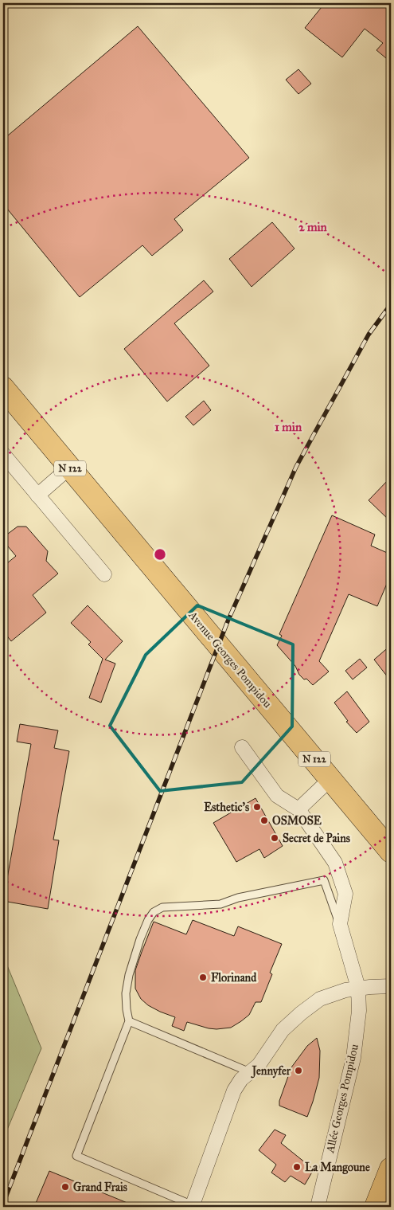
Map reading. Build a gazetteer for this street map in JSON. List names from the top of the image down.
{
  "streets": {
    "main road": ["N 122", "Avenue Georges Pompidou"],
    "street": ["Allée Georges Pompidou"]
  },
  "places": [
    "Esthetic's",
    "OSMOSE",
    "Secret de Pains",
    "Florinand",
    "Jennyfer",
    "La Mangoune",
    "Grand Frais"
  ],
  "rings": ["2 min", "1 min"]
}
